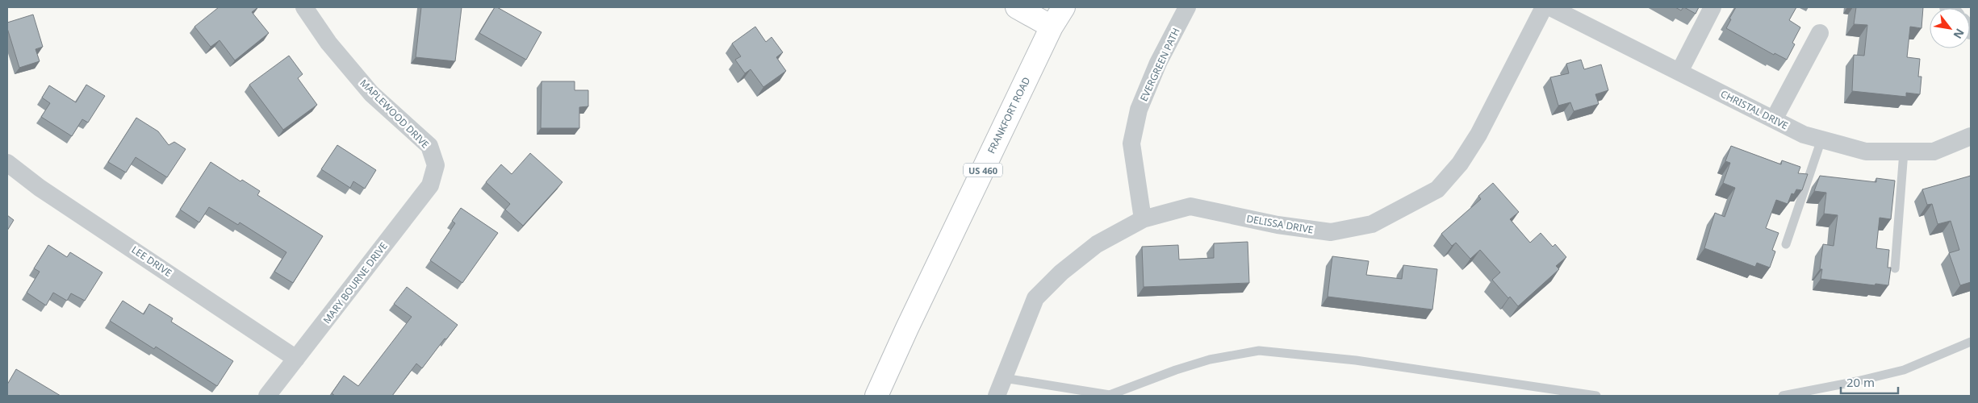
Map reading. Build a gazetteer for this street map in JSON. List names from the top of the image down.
{
  "streets": {
    "main road": ["FRANKFORT ROAD", "US 460"],
    "street": [
      "EVERGREEN PATH",
      "CHRISTAL DRIVE",
      "MAPLEWOOD DRIVE",
      "DELISSA DRIVE",
      "LEE DRIVE",
      "MARY BOURNE DRIVE"
    ]
  },
  "crossings": [
    ["EVERGREEN PATH", "DELISSA DRIVE"],
    ["MAPLEWOOD DRIVE", "MARY BOURNE DRIVE"],
    ["LEE DRIVE", "MARY BOURNE DRIVE"]
  ],
  "scale_bar": "20 m",
  "north": "bottom right"
}
